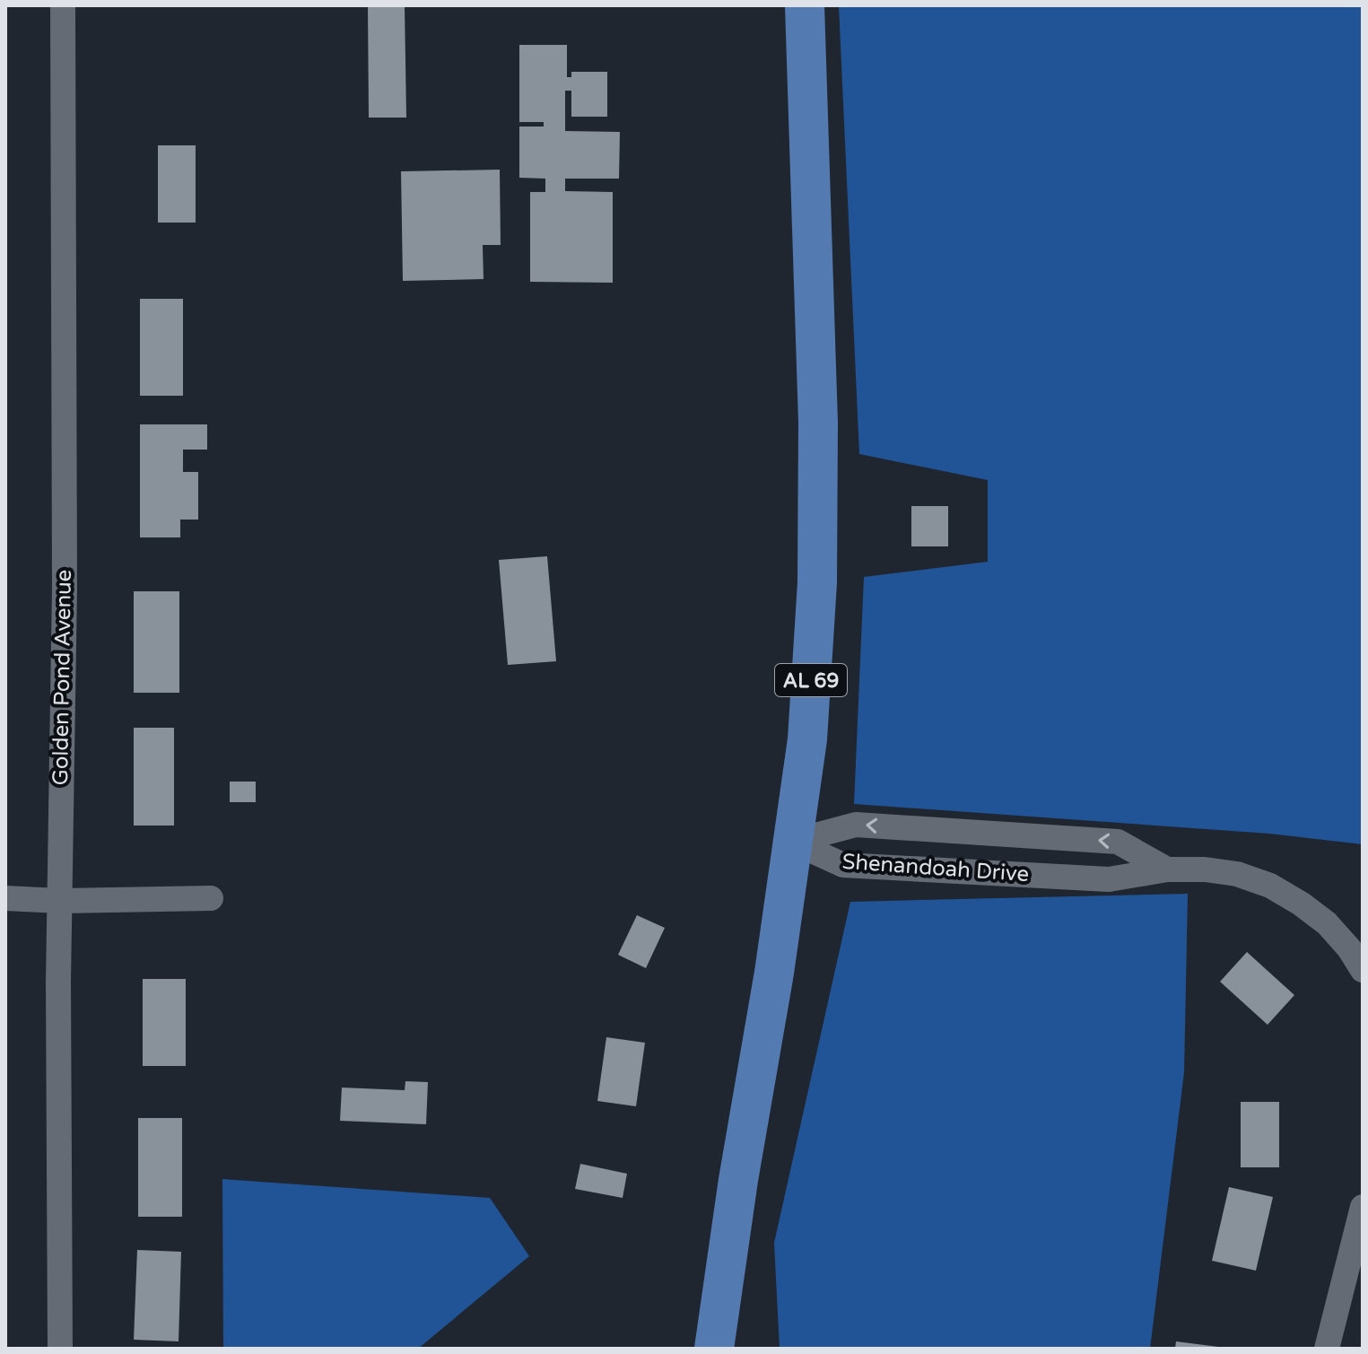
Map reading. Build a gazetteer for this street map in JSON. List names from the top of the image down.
{
  "streets": {
    "main road": ["AL 69"],
    "street": ["Golden Pond Avenue", "Shenandoah Drive"]
  },
  "crossings": [
    ["AL 69", "Shenandoah Drive"]
  ]
}
